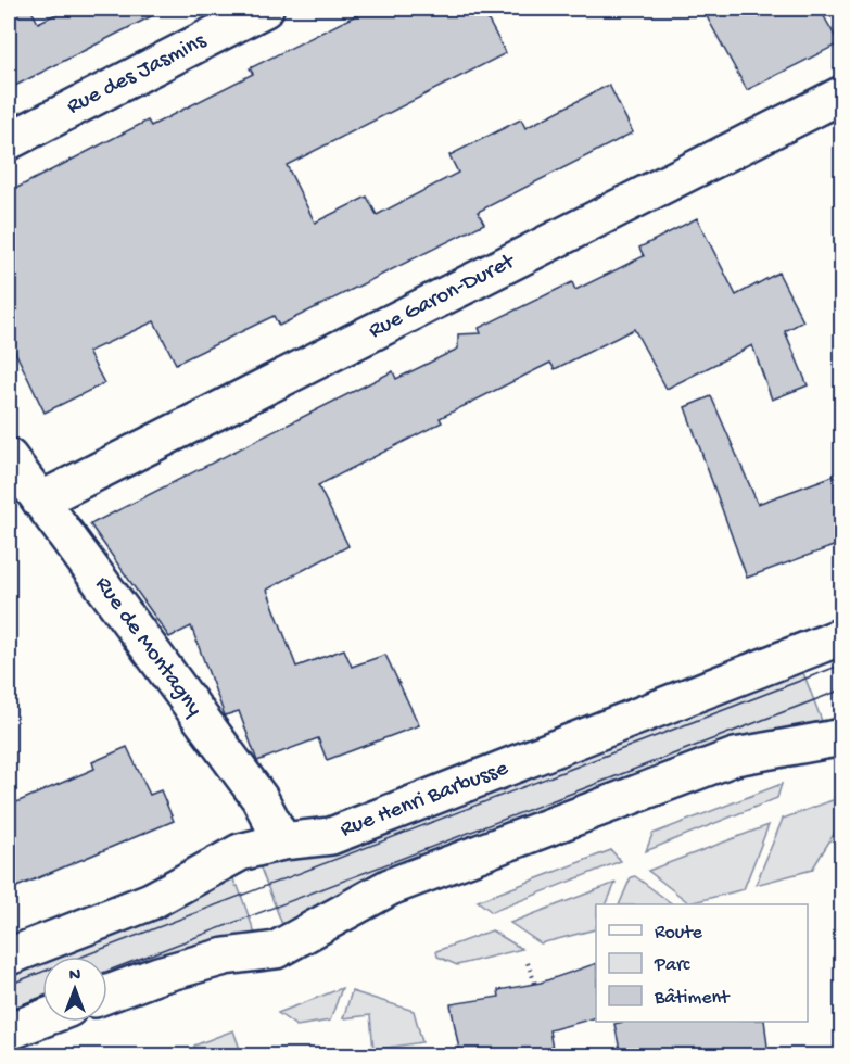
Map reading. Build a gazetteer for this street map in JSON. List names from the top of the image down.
{
  "streets": {
    "street": [
      "Rue des Jasmins",
      "Rue Garon-Duret",
      "Rue de Montagny",
      "Rue Henri Barbusse"
    ]
  },
  "crossings": [
    ["Rue Garon-Duret", "Rue de Montagny"],
    ["Rue de Montagny", "Rue Henri Barbusse"]
  ],
  "legend": ["Route", "Parc", "Bâtiment"],
  "north": "top"
}
